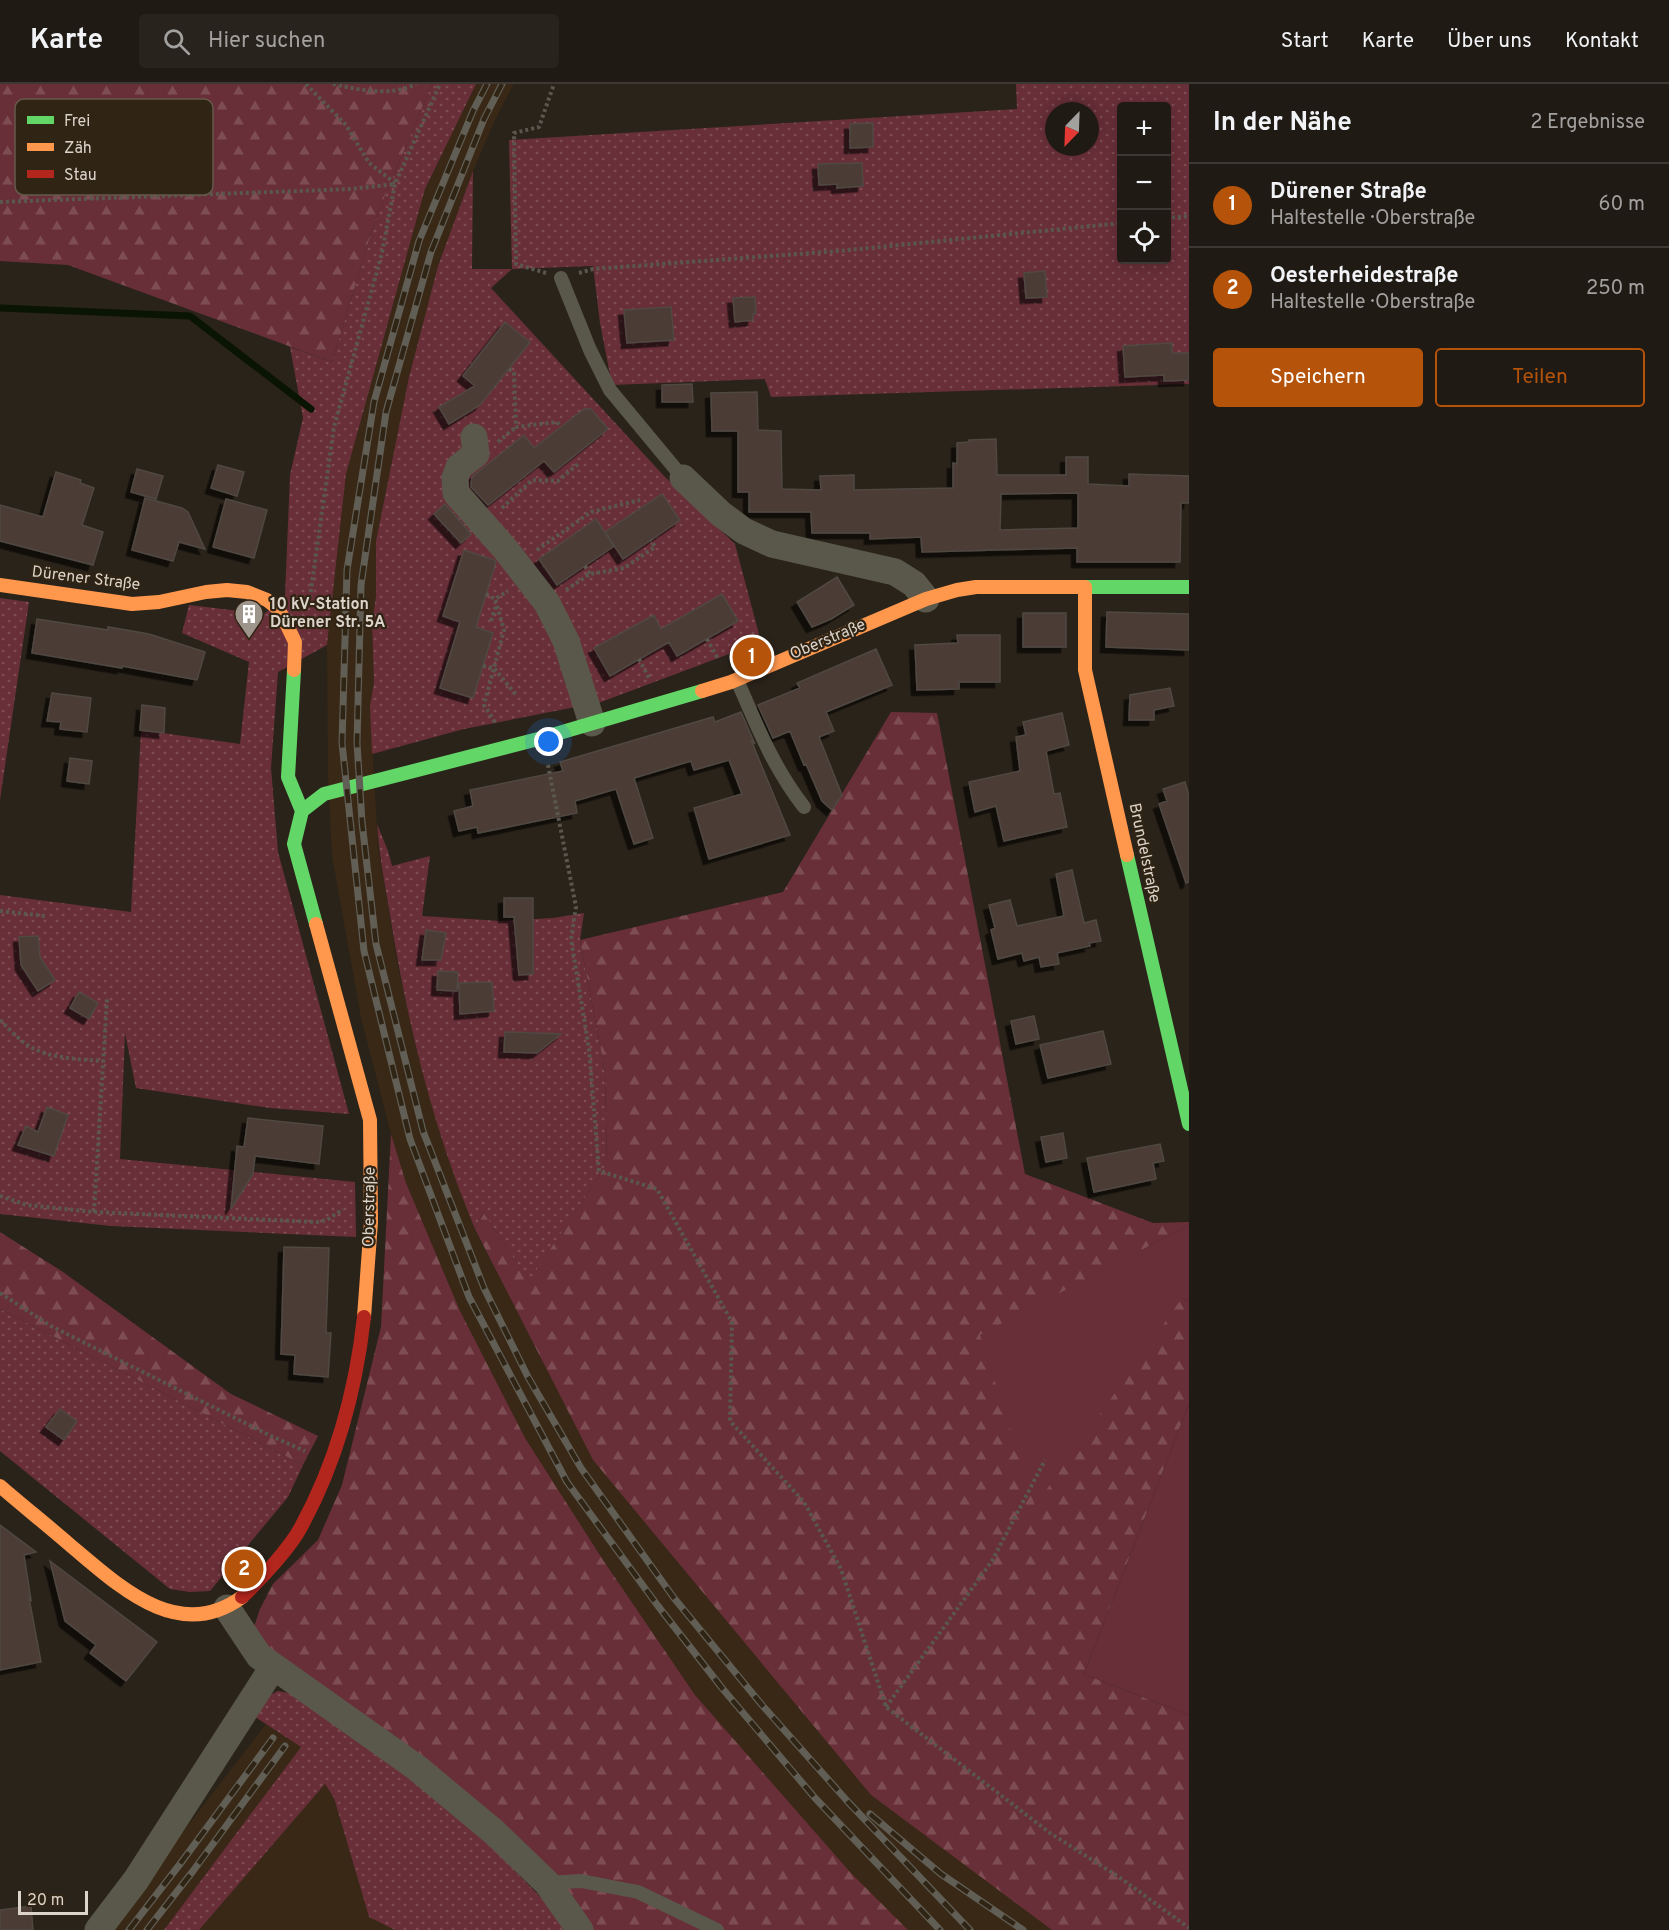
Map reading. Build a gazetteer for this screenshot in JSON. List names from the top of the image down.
{
  "streets": {
    "street": ["Dürener Straße", "Oberstraße", "Brundelstraße"]
  },
  "crossings": [
    ["Dürener Straße", "Oberstraße"],
    ["Oberstraße", "Brundelstraße"]
  ],
  "places": {
    "building": ["10 kV-Station Dürener Str. 5A"]
  },
  "legend": ["Frei", "Zäh", "Stau"],
  "scale_bar": "20 m",
  "north": "bottom left",
  "page": {
    "header": "Karte",
    "search": "Hier suchen",
    "nav": [
      "Start",
      "Karte",
      "Über uns",
      "Kontakt"
    ],
    "heading": ["In der Nähe", "2 Ergebnisse"],
    "map_buttons": ["+", "−"],
    "list": [
      {
        "mark": "1",
        "name": "Dürener Straße",
        "note": "Haltestelle · Oberstraße",
        "value": "60 m"
      },
      {
        "mark": "2",
        "name": "Oesterheidestraße",
        "note": "Haltestelle · Oberstraße",
        "value": "250 m"
      }
    ],
    "buttons": ["Speichern", "Teilen"],
    "pins": ["1", "2"],
    "scale": "20 m"
  }
}
